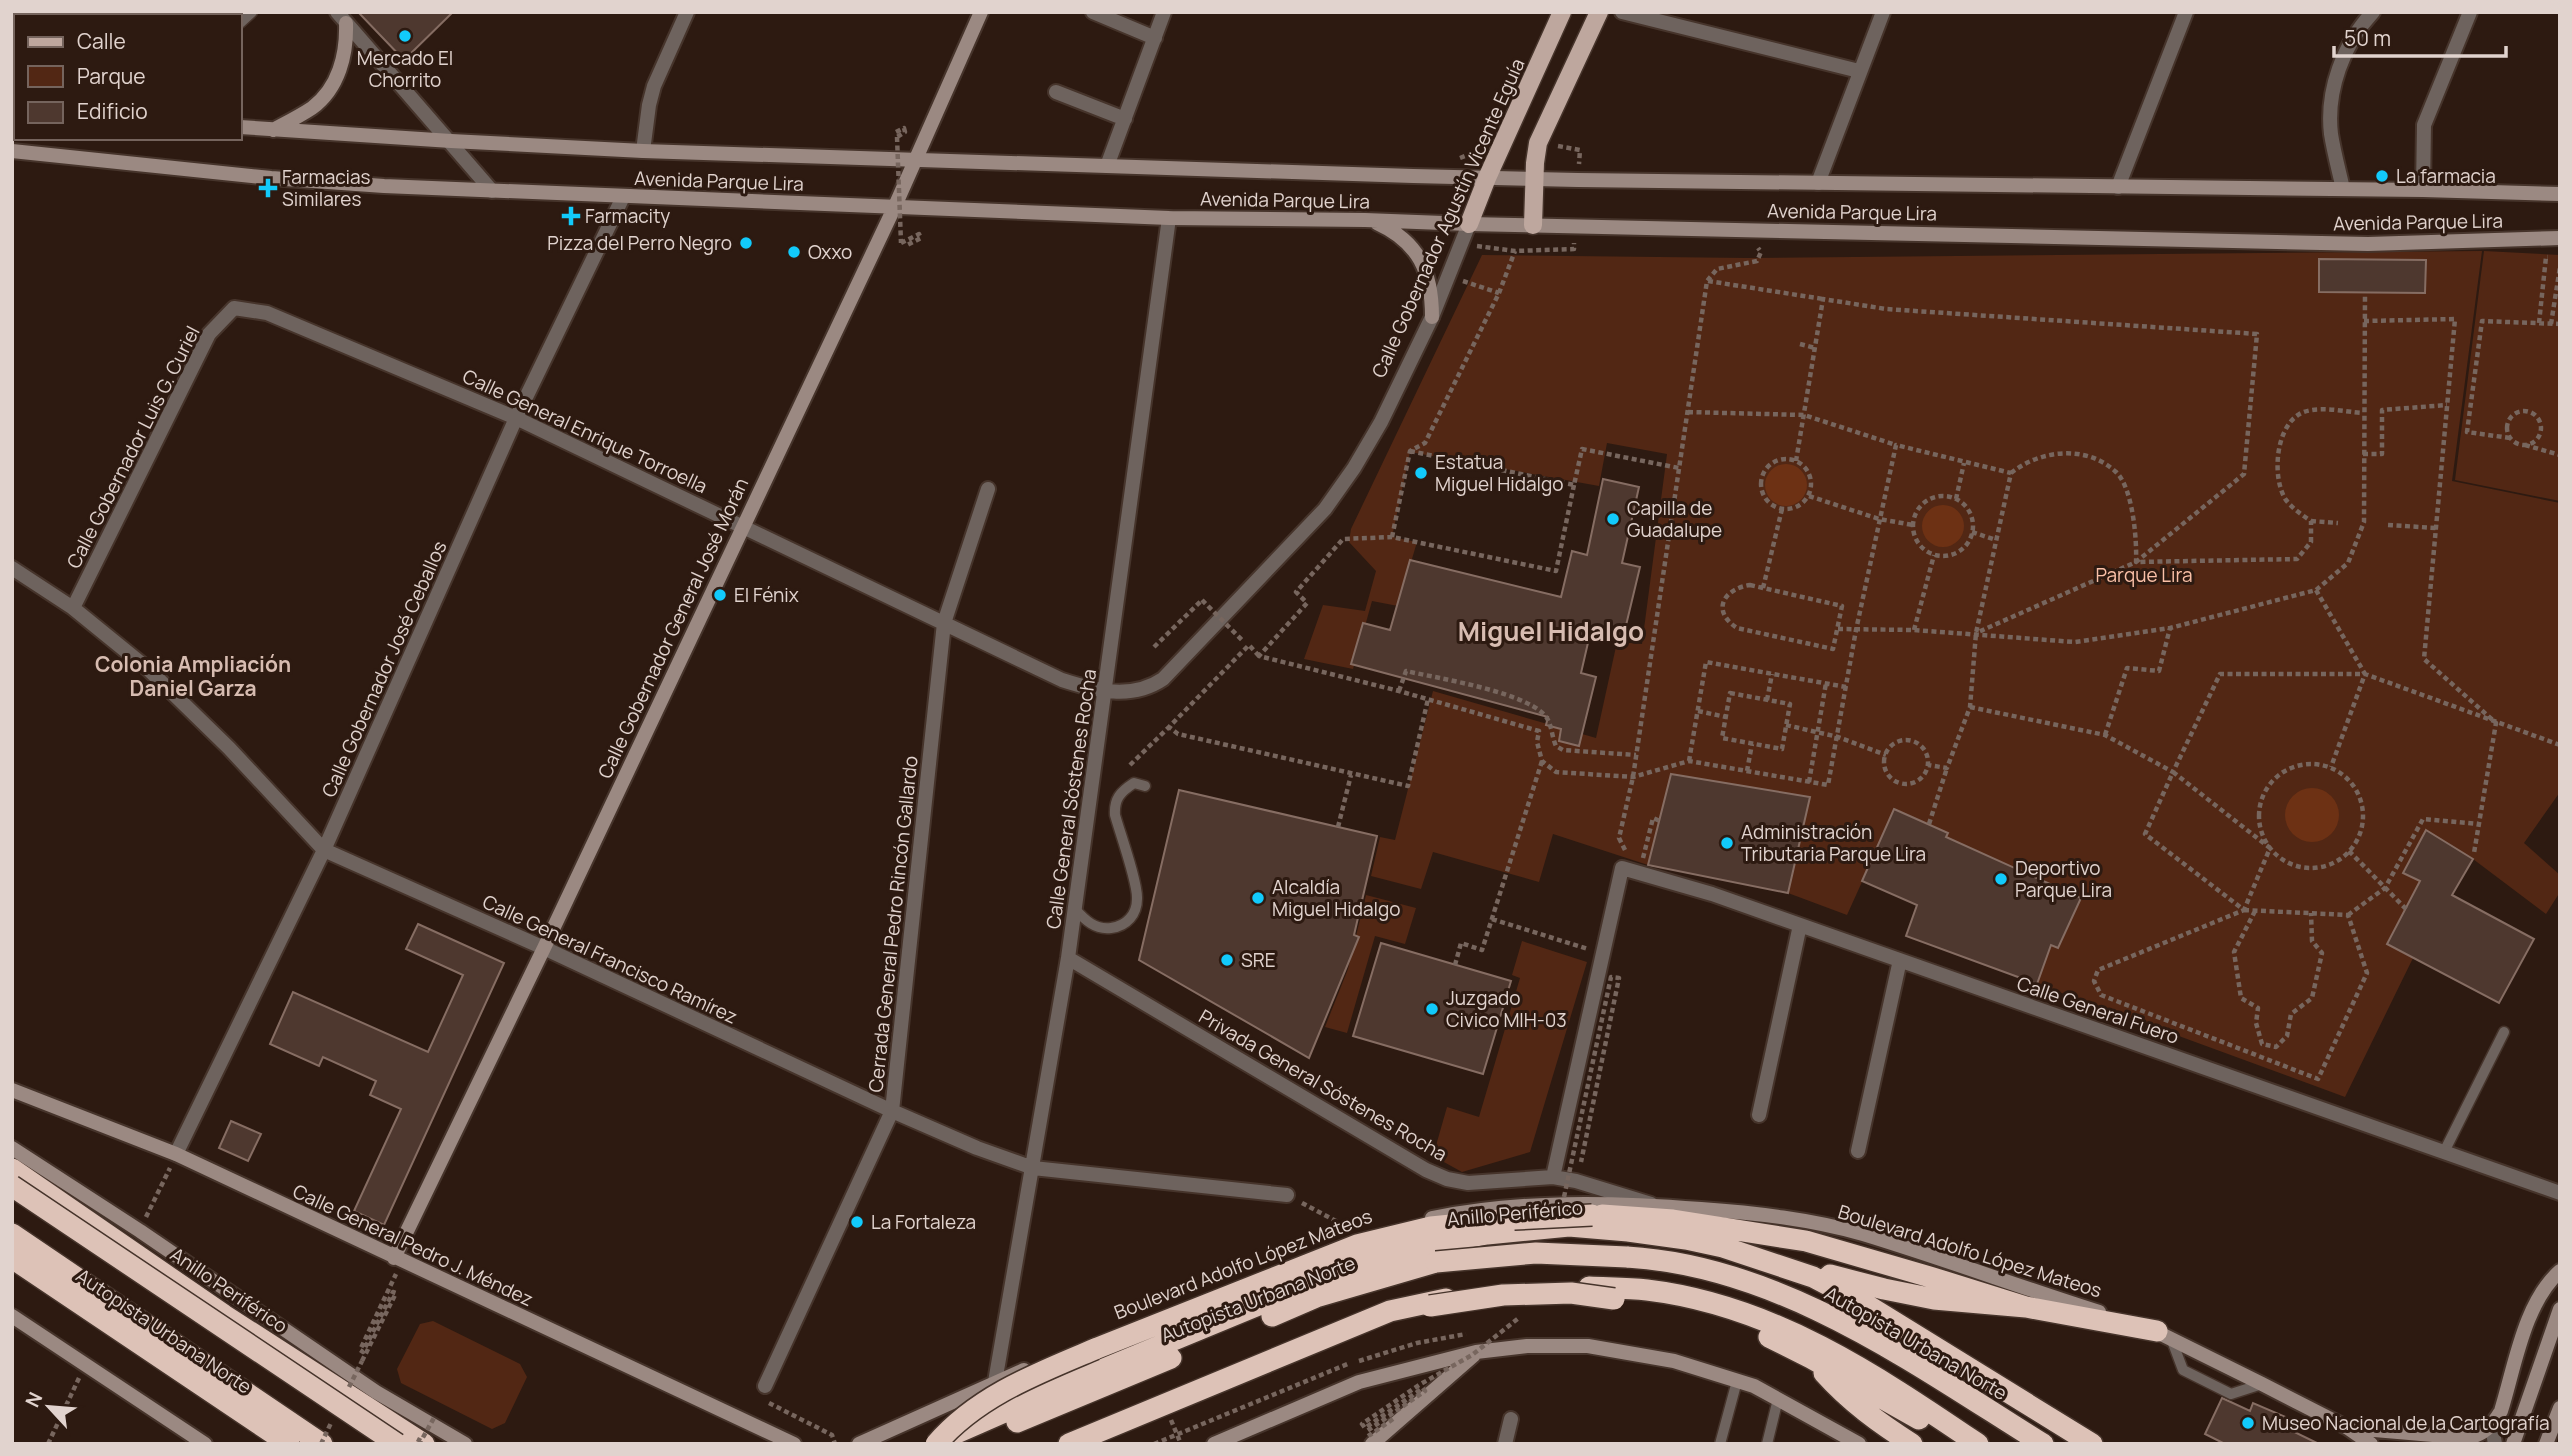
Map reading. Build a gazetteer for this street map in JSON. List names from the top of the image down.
{
  "streets": {
    "highway": ["Anillo Periférico", "Autopista Urbana Norte"],
    "main road": [
      "Avenida Parque Lira",
      "Calle Gobernador Agustín Vicente Eguía",
      "Calle Gobernador General José Morán",
      "Calle General Pedro J. Méndez",
      "Boulevard Adolfo López Mateos"
    ],
    "street": [
      "Calle General Enrique Torroella",
      "Calle Gobernador Luis G. Curiel",
      "Calle Gobernador José Ceballos",
      "Calle General Sóstenes Rocha",
      "Cerrada General Pedro Rincón Gallardo",
      "Calle General Francisco Ramírez",
      "Calle General Fuero",
      "Privada General Sóstenes Rocha"
    ]
  },
  "crossings": [
    ["Avenida Parque Lira", "Calle Gobernador Agustín Vicente Eguía"],
    ["Avenida Parque Lira", "Calle Gobernador General José Morán"],
    ["Avenida Parque Lira", "Calle Gobernador José Ceballos"],
    ["Avenida Parque Lira", "Calle General Sóstenes Rocha"],
    ["Calle Gobernador Agustín Vicente Eguía", "Calle General Enrique Torroella"],
    ["Calle Gobernador Agustín Vicente Eguía", "Calle General Sóstenes Rocha"],
    ["Calle General Enrique Torroella", "Calle Gobernador Luis G. Curiel"],
    ["Calle General Enrique Torroella", "Calle Gobernador General José Morán"],
    ["Calle General Enrique Torroella", "Calle Gobernador José Ceballos"],
    ["Calle General Enrique Torroella", "Calle General Sóstenes Rocha"],
    ["Calle General Enrique Torroella", "Cerrada General Pedro Rincón Gallardo"],
    ["Calle Gobernador Luis G. Curiel", "Calle General Francisco Ramírez"],
    ["Calle Gobernador General José Morán", "Calle General Francisco Ramírez"],
    ["Calle Gobernador General José Morán", "Calle General Pedro J. Méndez"],
    ["Calle Gobernador José Ceballos", "Calle General Francisco Ramírez"],
    ["Calle Gobernador José Ceballos", "Calle General Pedro J. Méndez"],
    ["Calle General Sóstenes Rocha", "Calle General Francisco Ramírez"],
    ["Calle General Sóstenes Rocha", "Privada General Sóstenes Rocha"],
    ["Calle General Sóstenes Rocha", "Boulevard Adolfo López Mateos"],
    ["Cerrada General Pedro Rincón Gallardo", "Calle General Francisco Ramírez"],
    ["Privada General Sóstenes Rocha", "Boulevard Adolfo López Mateos"]
  ],
  "districts": ["Miguel Hidalgo", "Colonia Ampliación Daniel Garza"],
  "parks": ["Parque Lira"],
  "places": {
    "other": [
      "Mercado El Chorrito",
      "La farmacia",
      "Pizza del Perro Negro",
      "Oxxo",
      "Estatua Miguel Hidalgo",
      "Capilla de Guadalupe",
      "El Fénix",
      "Administración Tributaria Parque Lira",
      "Deportivo Parque Lira",
      "Alcaldía Miguel Hidalgo",
      "SRE",
      "Juzgado Civico MIH-03",
      "La Fortaleza",
      "Museo Nacional de la Cartografía"
    ],
    "health": ["Farmacias Similares", "Farmacity"]
  },
  "legend": ["Calle", "Parque", "Edificio"],
  "scale_bar": "50 m",
  "north": "top left"
}
